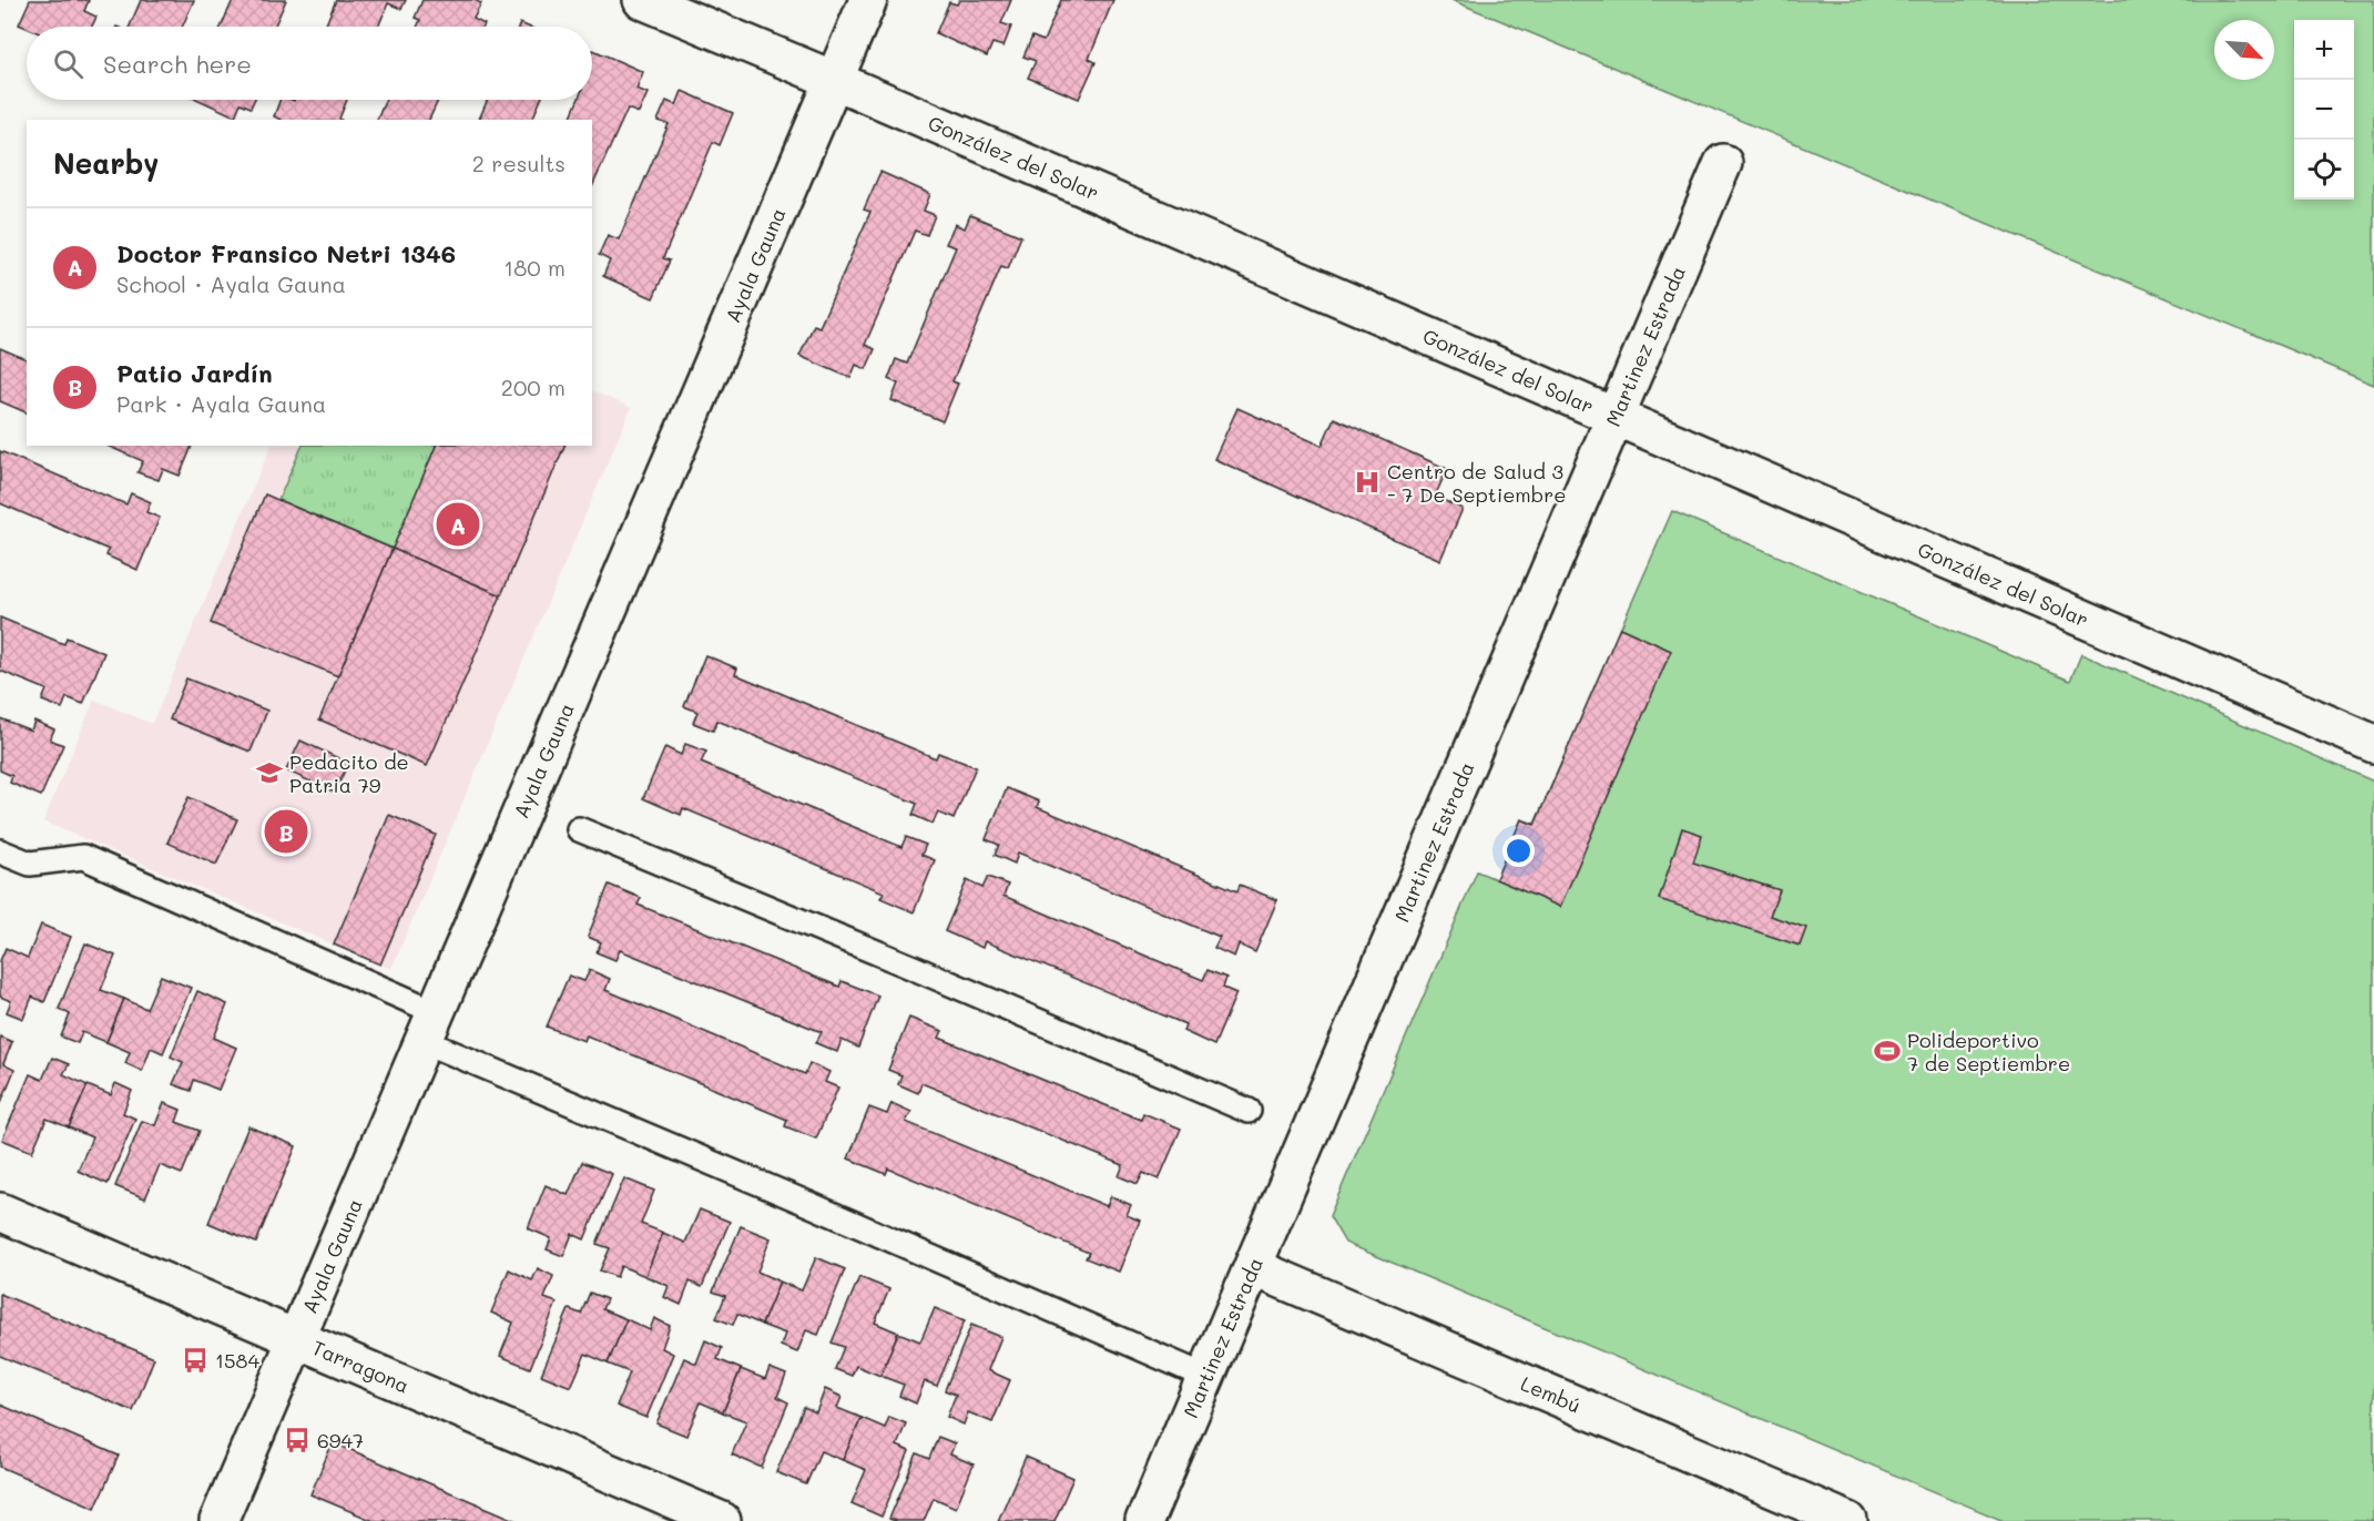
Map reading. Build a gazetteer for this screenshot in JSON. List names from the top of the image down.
{
  "streets": {
    "street": [
      "González del Solar",
      "Ayala Gauna",
      "Martinez Estrada",
      "Tarragona",
      "Lembú"
    ]
  },
  "crossings": [
    ["González del Solar", "Ayala Gauna"],
    ["González del Solar", "Martinez Estrada"],
    ["Ayala Gauna", "Tarragona"],
    ["Martinez Estrada", "Lembú"]
  ],
  "places": {
    "hospital": ["Centro de Salud 3 - 7 De Septiembre"],
    "school or university": ["Pedacito de Patria 79"],
    "sports": ["Polideportivo 7 de Septiembre"],
    "bus stop": ["1584", "6947"]
  },
  "north": "bottom right",
  "page": {
    "map_buttons": ["+", "−"],
    "search": "Search here",
    "heading": ["Nearby", "2 results"],
    "list": [
      {
        "mark": "A",
        "name": "Doctor Fransico Netri 1346",
        "note": "School · Ayala Gauna",
        "value": "180 m"
      },
      {
        "mark": "B",
        "name": "Patio Jardín",
        "note": "Park · Ayala Gauna",
        "value": "200 m"
      }
    ],
    "pins": ["A", "B"]
  }
}
